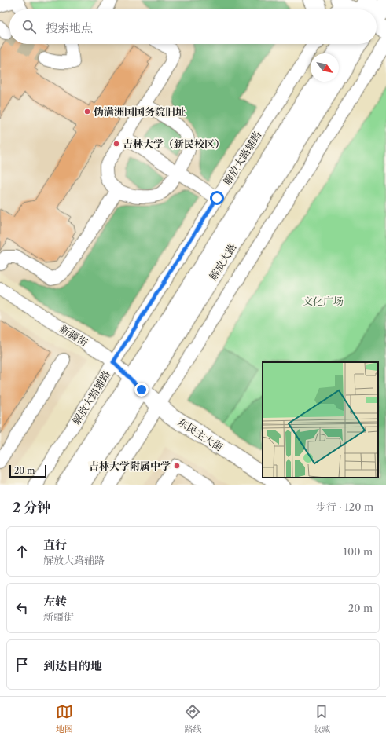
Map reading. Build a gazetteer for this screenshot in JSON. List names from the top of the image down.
{
  "streets": {
    "main road": ["解放大路", "东民主大街"],
    "street": ["解放大路辅路", "新疆街"]
  },
  "crossings": [
    ["解放大路辅路", "新疆街"],
    ["解放大路", "新疆街"],
    ["解放大路", "东民主大街"],
    ["新疆街", "东民主大街"]
  ],
  "parks": ["文化广场"],
  "places": ["伪满洲国国务院旧址", "吉林大学（新民校区）", "吉林大学附属中学"],
  "scale_bar": "20 m",
  "north": "bottom right",
  "page": {
    "search": "搜索地点",
    "scale": "20 m",
    "heading": ["2 分钟", "步行 · 120 m"],
    "list": [
      ["直行", "解放大路辅路", "100 m"],
      ["左转", "新疆街", "20 m"],
      "到达目的地"
    ],
    "nav": ["地图", "路线", "收藏"]
  }
}
